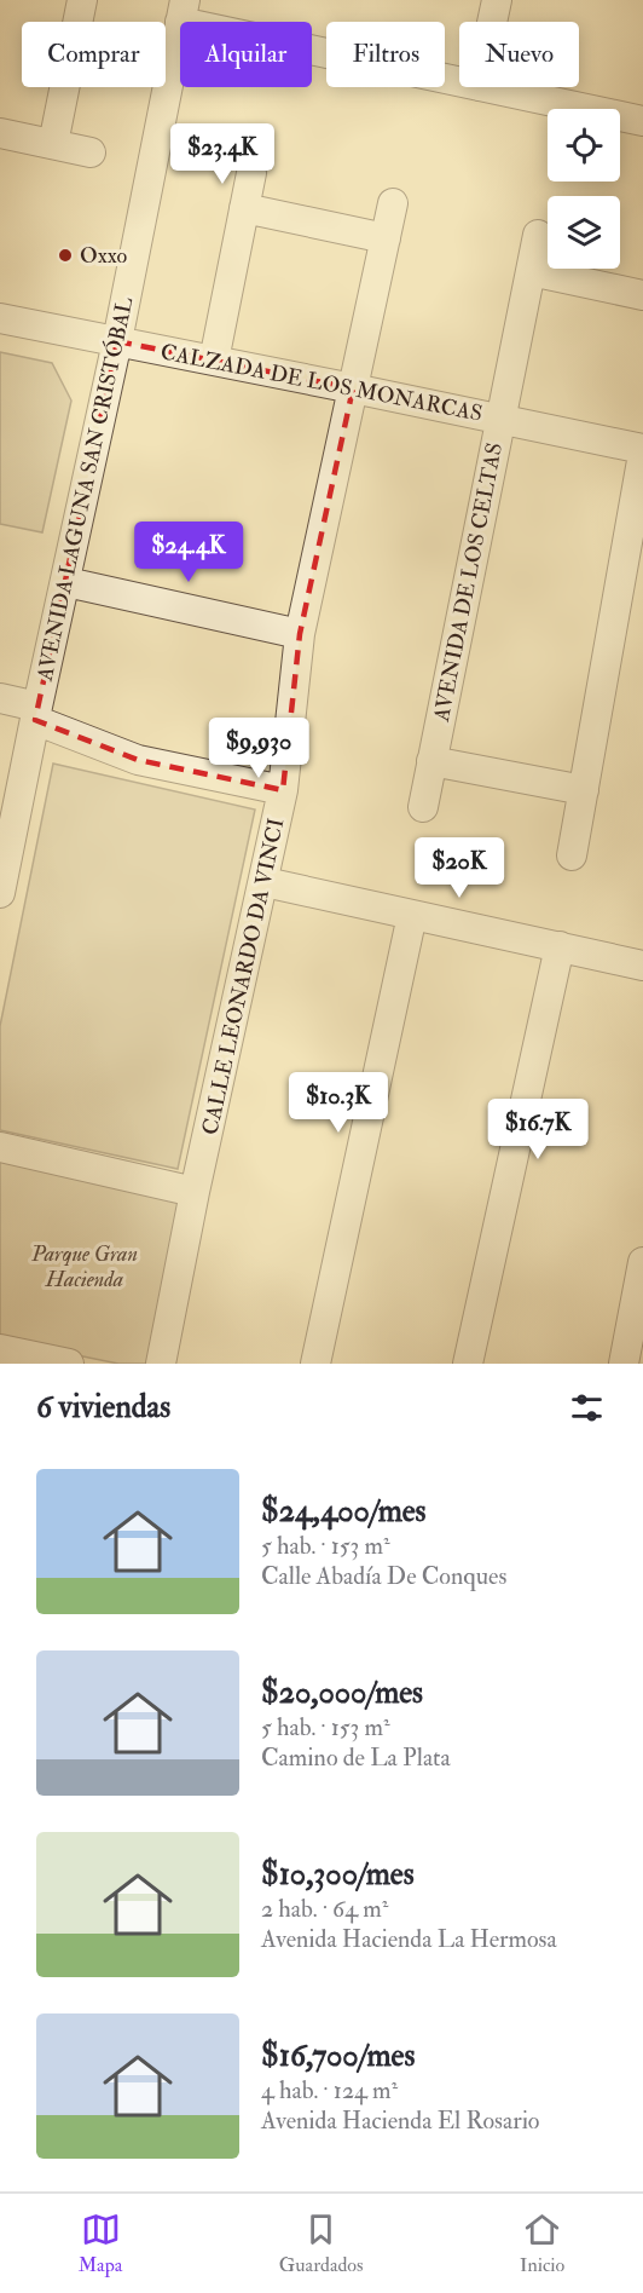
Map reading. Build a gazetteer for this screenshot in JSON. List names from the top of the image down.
{
  "streets": {
    "street": [
      "CALZADA DE LOS MONARCAS",
      "AVENIDA LAGUNA SAN CRISTÓBAL",
      "AVENIDA DE LOS CELTAS",
      "CALLE LEONARDO DA VINCI"
    ]
  },
  "crossings": [
    ["CALZADA DE LOS MONARCAS", "AVENIDA LAGUNA SAN CRISTÓBAL"],
    ["CALZADA DE LOS MONARCAS", "AVENIDA DE LOS CELTAS"],
    ["CALZADA DE LOS MONARCAS", "CALLE LEONARDO DA VINCI"]
  ],
  "parks": ["Parque Gran Hacienda"],
  "places": ["Oxxo"],
  "page": {
    "chip": [
      "Comprar",
      "Alquilar",
      "Filtros",
      "Nuevo"
    ],
    "price": [
      "$23.4K",
      "$24.4K",
      "$9,930",
      "$20K",
      "$10.3K",
      "$16.7K"
    ],
    "heading": "6 viviendas",
    "list": [
      {
        "name": "$24,400/mes",
        "note": "5 hab. · 153 m² · Calle Abadía De Conques"
      },
      {
        "name": "$20,000/mes",
        "note": "5 hab. · 153 m² · Camino de La Plata"
      },
      {
        "name": "$10,300/mes",
        "note": "2 hab. · 64 m² · Avenida Hacienda La Hermosa"
      },
      {
        "name": "$16,700/mes",
        "note": "4 hab. · 124 m² · Avenida Hacienda El Rosario"
      }
    ],
    "tabs": ["Mapa", "Guardados", "Inicio"]
  }
}
